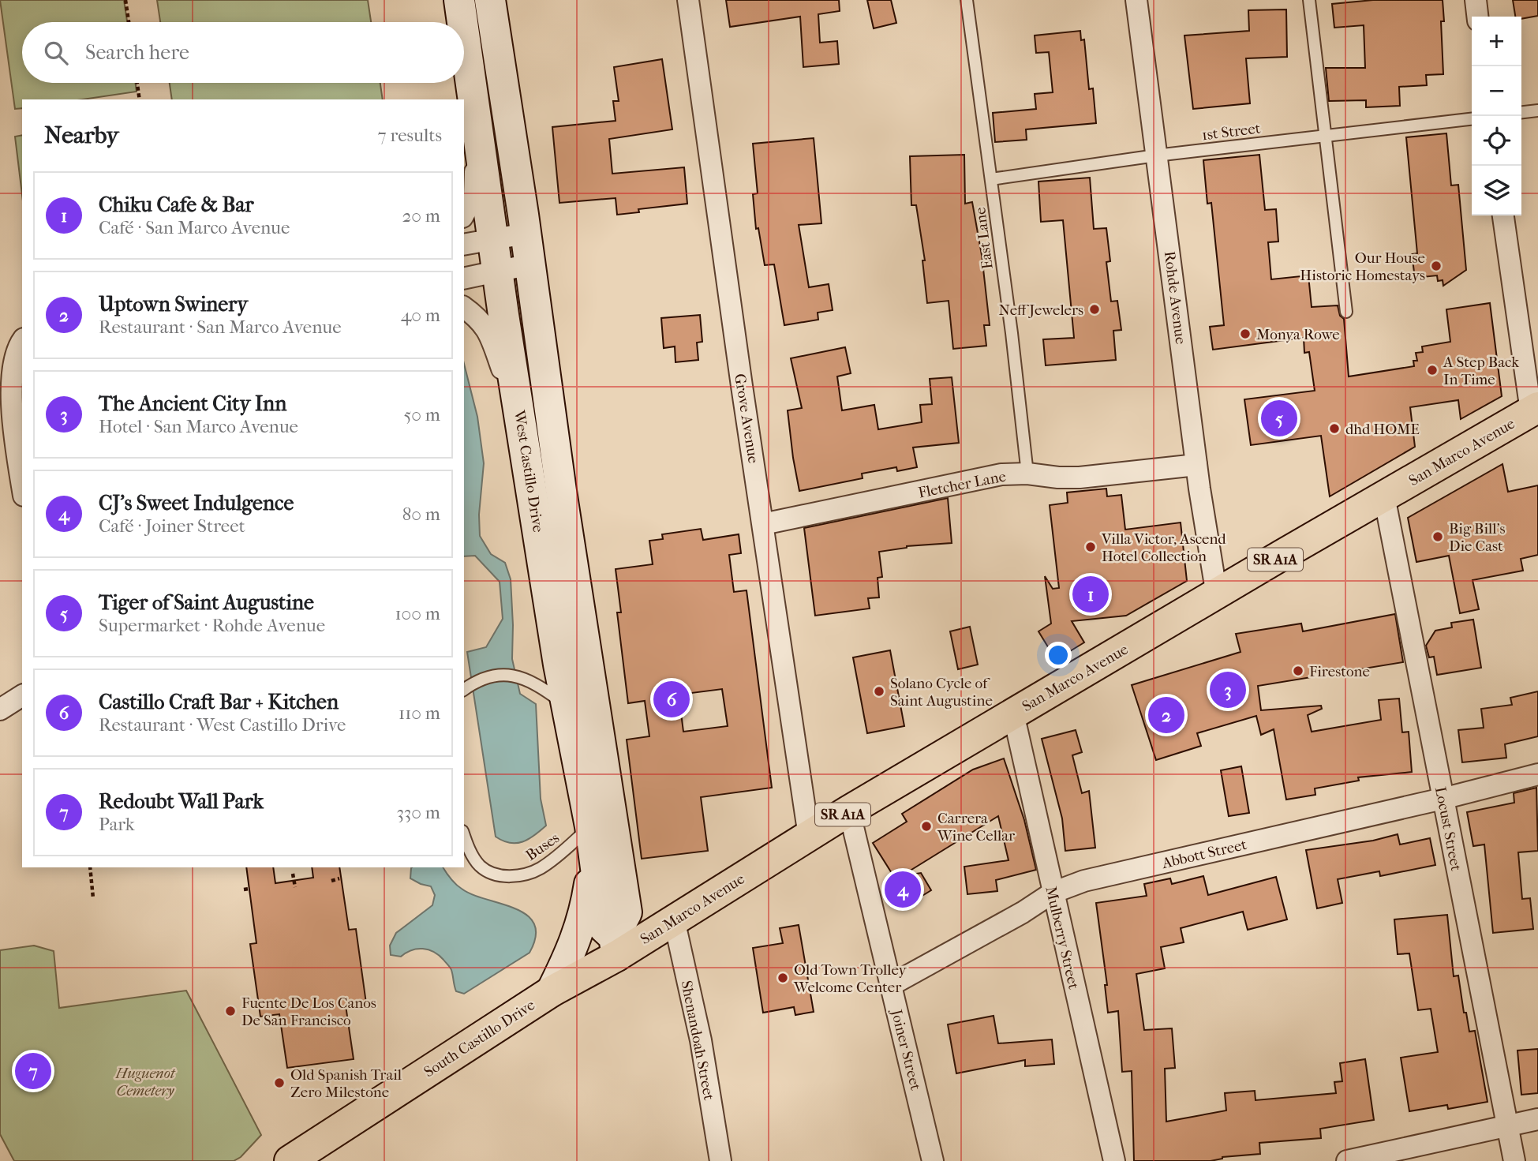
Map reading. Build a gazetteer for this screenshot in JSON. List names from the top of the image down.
{
  "streets": {
    "main road": [
      "San Marco Avenue",
      "West Castillo Drive",
      "SR A1A",
      "South Castillo Drive"
    ],
    "street": [
      "Rohde Avenue",
      "Grove Avenue",
      "Fletcher Lane",
      "Locust Street",
      "Abbott Street",
      "Mulberry Street",
      "Shenandoah Street",
      "Joiner Street"
    ],
    "lane": ["1st Street", "East Lane", "Buses"]
  },
  "crossings": [
    ["1st Street", "East Lane"],
    ["1st Street", "Rohde Avenue"],
    ["East Lane", "Fletcher Lane"],
    ["Rohde Avenue", "San Marco Avenue"],
    ["Rohde Avenue", "Fletcher Lane"],
    ["Grove Avenue", "San Marco Avenue"],
    ["Grove Avenue", "Fletcher Lane"],
    ["San Marco Avenue", "West Castillo Drive"],
    ["San Marco Avenue", "Locust Street"],
    ["San Marco Avenue", "Mulberry Street"],
    ["San Marco Avenue", "South Castillo Drive"],
    ["San Marco Avenue", "Shenandoah Street"],
    ["San Marco Avenue", "Joiner Street"],
    ["West Castillo Drive", "Buses"],
    ["West Castillo Drive", "South Castillo Drive"],
    ["Locust Street", "Abbott Street"],
    ["Abbott Street", "Mulberry Street"],
    ["Abbott Street", "Joiner Street"]
  ],
  "parks": ["Huguenot Cemetery"],
  "places": [
    "Our House Historic Homestays",
    "Neff Jewelers",
    "Monya Rowe",
    "A Step Back In Time",
    "dhd HOME",
    "Big Bill's Die Cast",
    "Villa Victor, Ascend Hotel Collection",
    "Firestone",
    "Solano Cycle of Saint Augustine",
    "Carrera Wine Cellar",
    "Old Town Trolley Welcome Center",
    "Fuente De Los Canos De San Francisco",
    "Old Spanish Trail Zero Milestone"
  ],
  "page": {
    "map_buttons": ["+", "−"],
    "search": "Search here",
    "heading": ["Nearby", "7 results"],
    "list": [
      {
        "mark": "1",
        "name": "Chiku Cafe & Bar",
        "note": "Café · San Marco Avenue",
        "value": "20 m"
      },
      {
        "mark": "2",
        "name": "Uptown Swinery",
        "note": "Restaurant · San Marco Avenue",
        "value": "40 m"
      },
      {
        "mark": "3",
        "name": "The Ancient City Inn",
        "note": "Hotel · San Marco Avenue",
        "value": "50 m"
      },
      {
        "mark": "4",
        "name": "CJ's Sweet Indulgence",
        "note": "Café · Joiner Street",
        "value": "80 m"
      },
      {
        "mark": "5",
        "name": "Tiger of Saint Augustine",
        "note": "Supermarket · Rohde Avenue",
        "value": "100 m"
      },
      {
        "mark": "6",
        "name": "Castillo Craft Bar + Kitchen",
        "note": "Restaurant · West Castillo Drive",
        "value": "110 m"
      },
      {
        "mark": "7",
        "name": "Redoubt Wall Park",
        "note": "Park",
        "value": "330 m"
      }
    ],
    "pins": [
      "5",
      "1",
      "3",
      "6",
      "2",
      "4",
      "7"
    ]
  }
}
